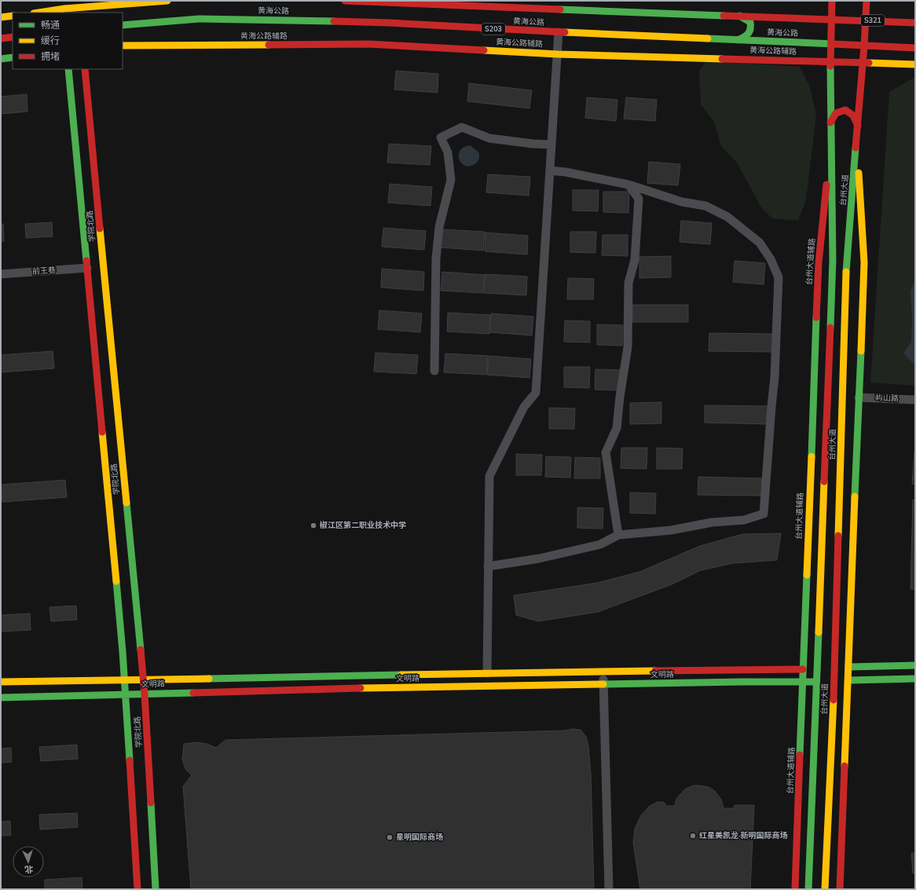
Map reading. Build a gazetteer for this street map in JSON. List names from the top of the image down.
{
  "streets": {
    "main road": [
      "黄海公路",
      "S321",
      "S203",
      "黄海公路辅路",
      "台州大道",
      "学院北路",
      "台州大道辅路",
      "文明路"
    ],
    "street": ["前王巷", "屿山路"]
  },
  "crossings": [
    ["黄海公路", "台州大道"],
    ["黄海公路辅路", "台州大道"],
    ["台州大道", "台州大道辅路"],
    ["台州大道", "文明路"],
    ["学院北路", "前王巷"],
    ["学院北路", "文明路"],
    ["台州大道辅路", "文明路"]
  ],
  "places": ["椒江区第二职业技术中学", "红星美凯龙·新明国际商场", "星明国际商场"],
  "legend": ["畅通", "缓行", "拥堵"],
  "north": "bottom"
}
